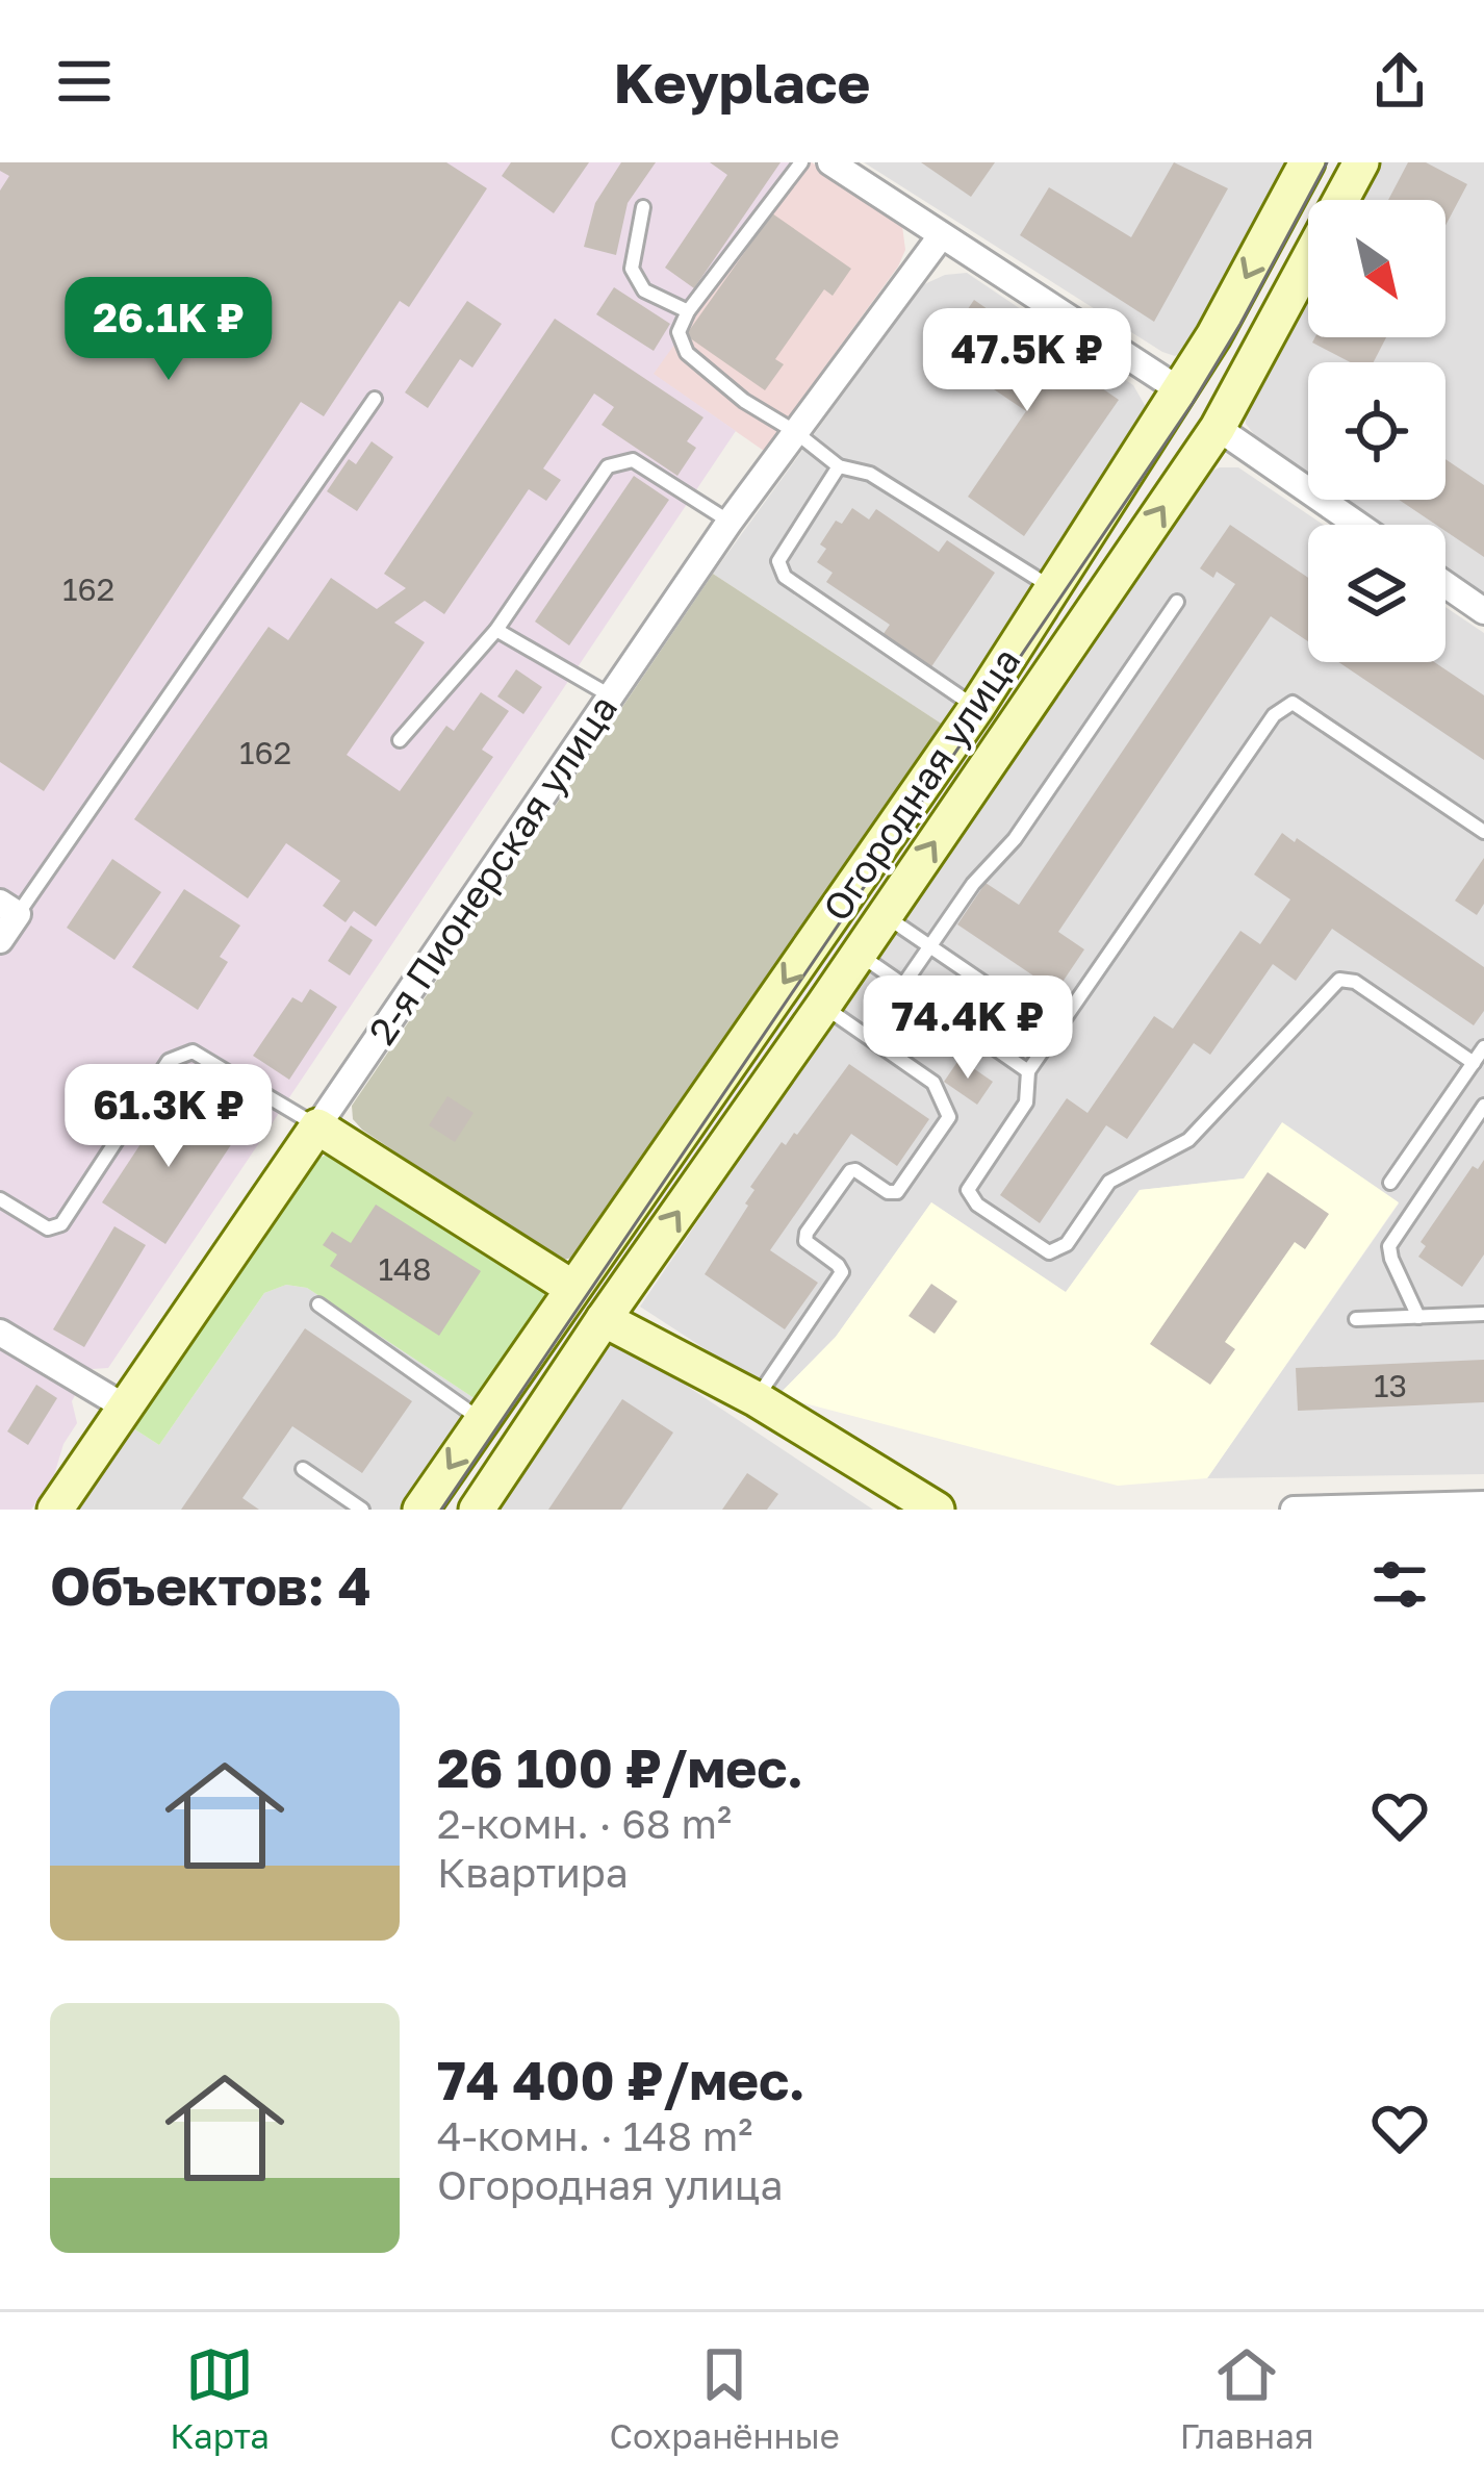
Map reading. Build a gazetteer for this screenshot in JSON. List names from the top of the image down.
{
  "streets": {
    "street": ["Огородная улица", "2-я Пионерская улица"]
  },
  "house_numbers": [
    "162",
    "162",
    "148",
    "13"
  ],
  "north": "bottom right",
  "page": {
    "header": "Keyplace",
    "price": [
      "26.1K ₽",
      "47.5K ₽",
      "74.4K ₽",
      "61.3K ₽"
    ],
    "heading": "Объектов: 4",
    "list": [
      {
        "name": "26 100 ₽/мес.",
        "note": "2-комн. · 68 m² · Квартира"
      },
      {
        "name": "74 400 ₽/мес.",
        "note": "4-комн. · 148 m² · Огородная улица"
      }
    ],
    "tabs": ["Карта", "Сохранённые", "Главная"]
  }
}
